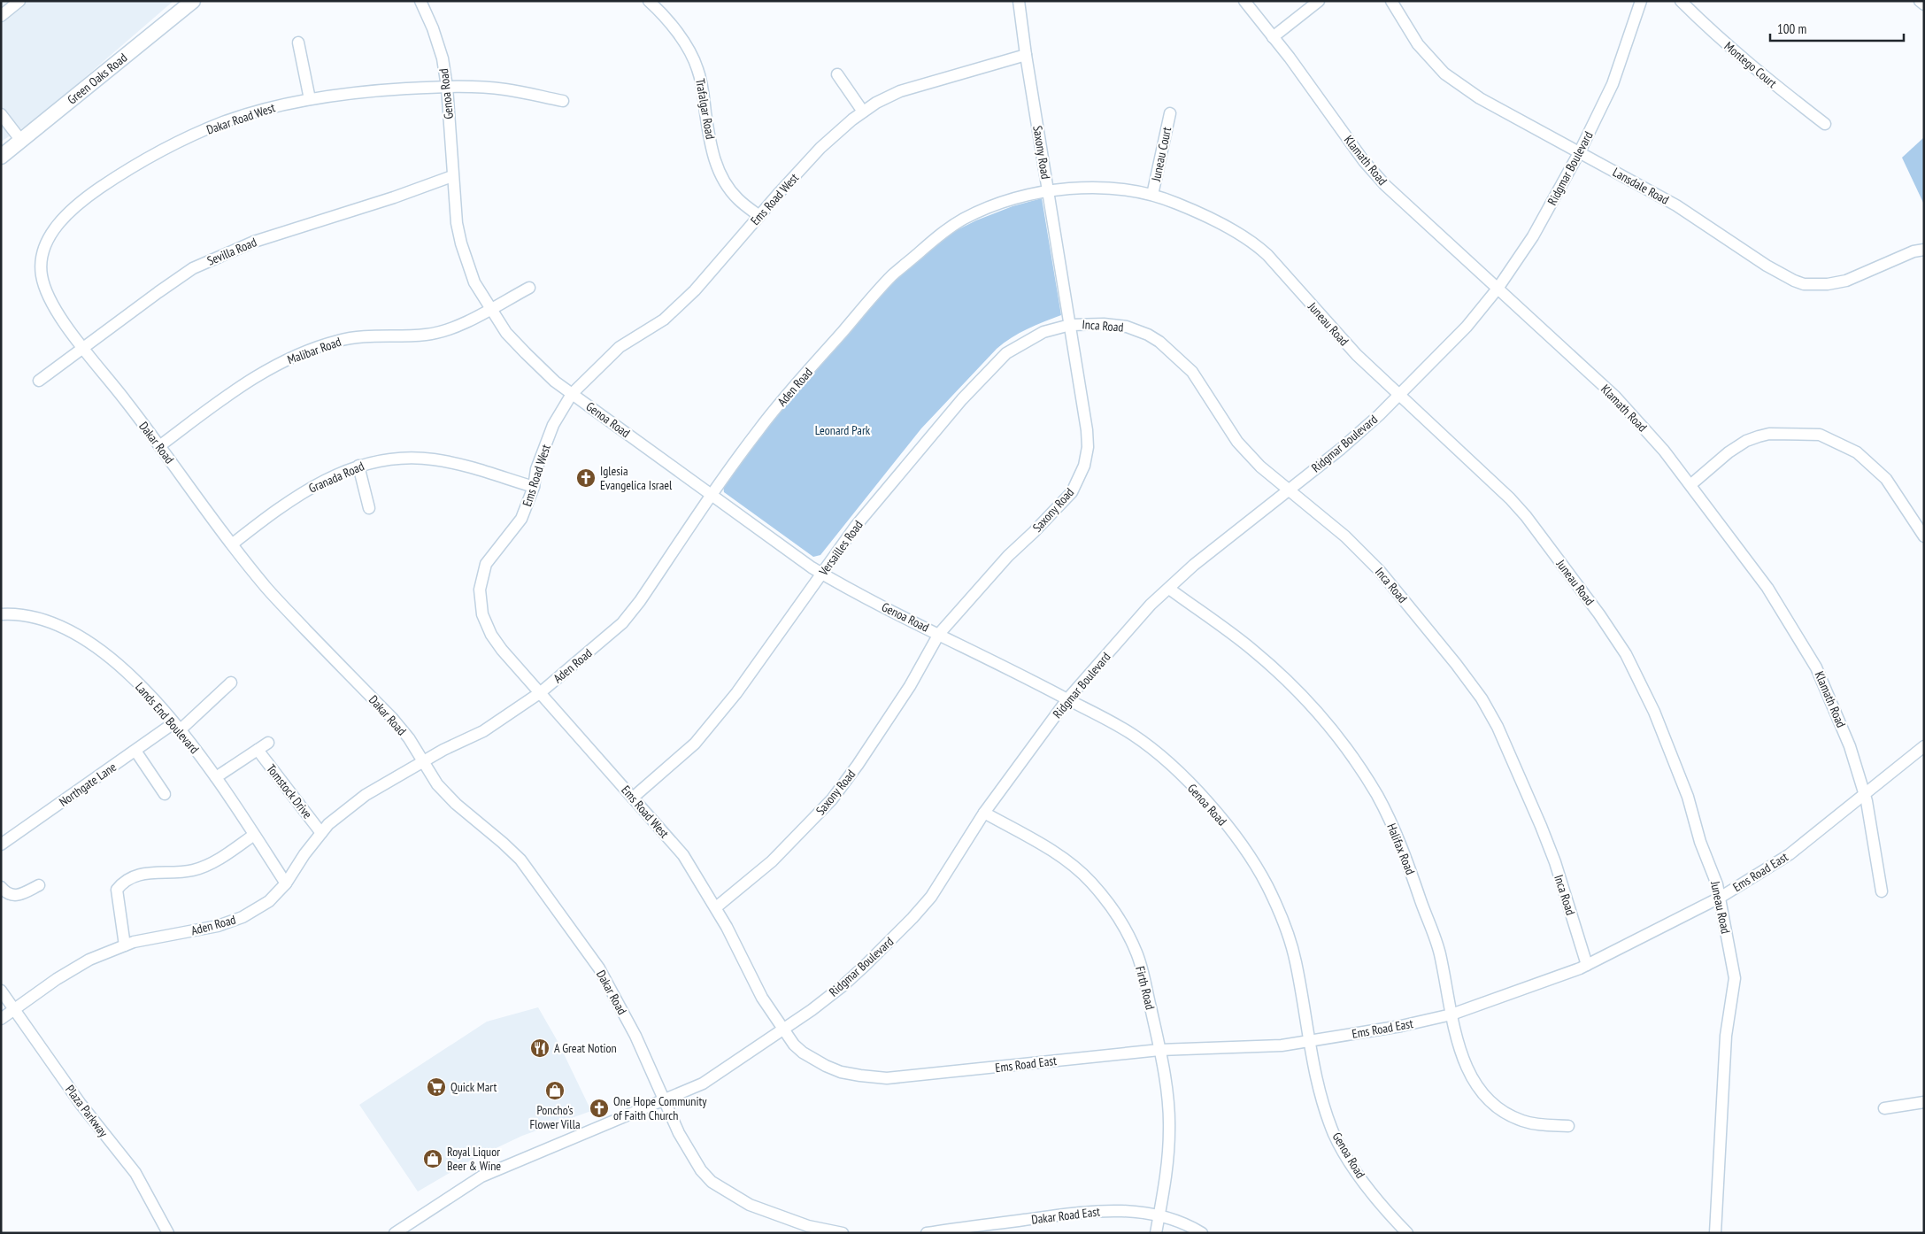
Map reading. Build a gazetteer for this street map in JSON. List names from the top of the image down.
{
  "streets": {
    "main road": ["Green Oaks Road"],
    "street": [
      "Montego Court",
      "Genoa Road",
      "Trafalgar Road",
      "Dakar Road West",
      "Saxony Road",
      "Juneau Court",
      "Klamath Road",
      "Ridgmar Boulevard",
      "Lansdale Road",
      "Ems Road West",
      "Sevilla Road",
      "Juneau Road",
      "Inca Road",
      "Malibar Road",
      "Aden Road",
      "Dakar Road",
      "Granada Road",
      "Versailles Road",
      "Lands End Boulevard",
      "Northgate Lane",
      "Tomstock Drive",
      "Halifax Road",
      "Ems Road East",
      "Firth Road",
      "Plaza Parkway",
      "Dakar Road East"
    ]
  },
  "crossings": [
    ["Genoa Road", "Dakar Road West"],
    ["Genoa Road", "Saxony Road"],
    ["Genoa Road", "Ridgmar Boulevard"],
    ["Genoa Road", "Ems Road West"],
    ["Genoa Road", "Sevilla Road"],
    ["Genoa Road", "Malibar Road"],
    ["Genoa Road", "Aden Road"],
    ["Genoa Road", "Versailles Road"],
    ["Genoa Road", "Ems Road East"],
    ["Trafalgar Road", "Ems Road West"],
    ["Dakar Road West", "Sevilla Road"],
    ["Dakar Road West", "Dakar Road"],
    ["Saxony Road", "Ems Road West"],
    ["Saxony Road", "Juneau Road"],
    ["Saxony Road", "Inca Road"],
    ["Saxony Road", "Aden Road"],
    ["Saxony Road", "Versailles Road"],
    ["Juneau Court", "Juneau Road"],
    ["Klamath Road", "Ridgmar Boulevard"],
    ["Klamath Road", "Ems Road East"],
    ["Ridgmar Boulevard", "Lansdale Road"],
    ["Ridgmar Boulevard", "Ems Road West"],
    ["Ridgmar Boulevard", "Juneau Road"],
    ["Ridgmar Boulevard", "Inca Road"],
    ["Ridgmar Boulevard", "Dakar Road"],
    ["Ridgmar Boulevard", "Halifax Road"],
    ["Ridgmar Boulevard", "Ems Road East"],
    ["Ridgmar Boulevard", "Firth Road"],
    ["Ems Road West", "Aden Road"],
    ["Ems Road West", "Granada Road"],
    ["Ems Road West", "Versailles Road"],
    ["Ems Road West", "Ems Road East"],
    ["Sevilla Road", "Dakar Road"],
    ["Juneau Road", "Aden Road"],
    ["Juneau Road", "Ems Road East"],
    ["Inca Road", "Versailles Road"],
    ["Inca Road", "Ems Road East"],
    ["Malibar Road", "Dakar Road"],
    ["Aden Road", "Dakar Road"],
    ["Aden Road", "Lands End Boulevard"],
    ["Aden Road", "Tomstock Drive"],
    ["Aden Road", "Plaza Parkway"],
    ["Dakar Road", "Granada Road"],
    ["Lands End Boulevard", "Northgate Lane"],
    ["Halifax Road", "Ems Road East"],
    ["Ems Road East", "Firth Road"],
    ["Firth Road", "Dakar Road East"]
  ],
  "parks": ["Leonard Park"],
  "places": {
    "church": ["Iglesia Evangelica Israel", "One Hope Community of Faith Church"],
    "restaurant": ["A Great Notion"],
    "supermarket": ["Quick Mart"],
    "shop": ["Poncho's Flower Villa", "Royal Liquor Beer & Wine"]
  },
  "scale_bar": "100 m"
}
